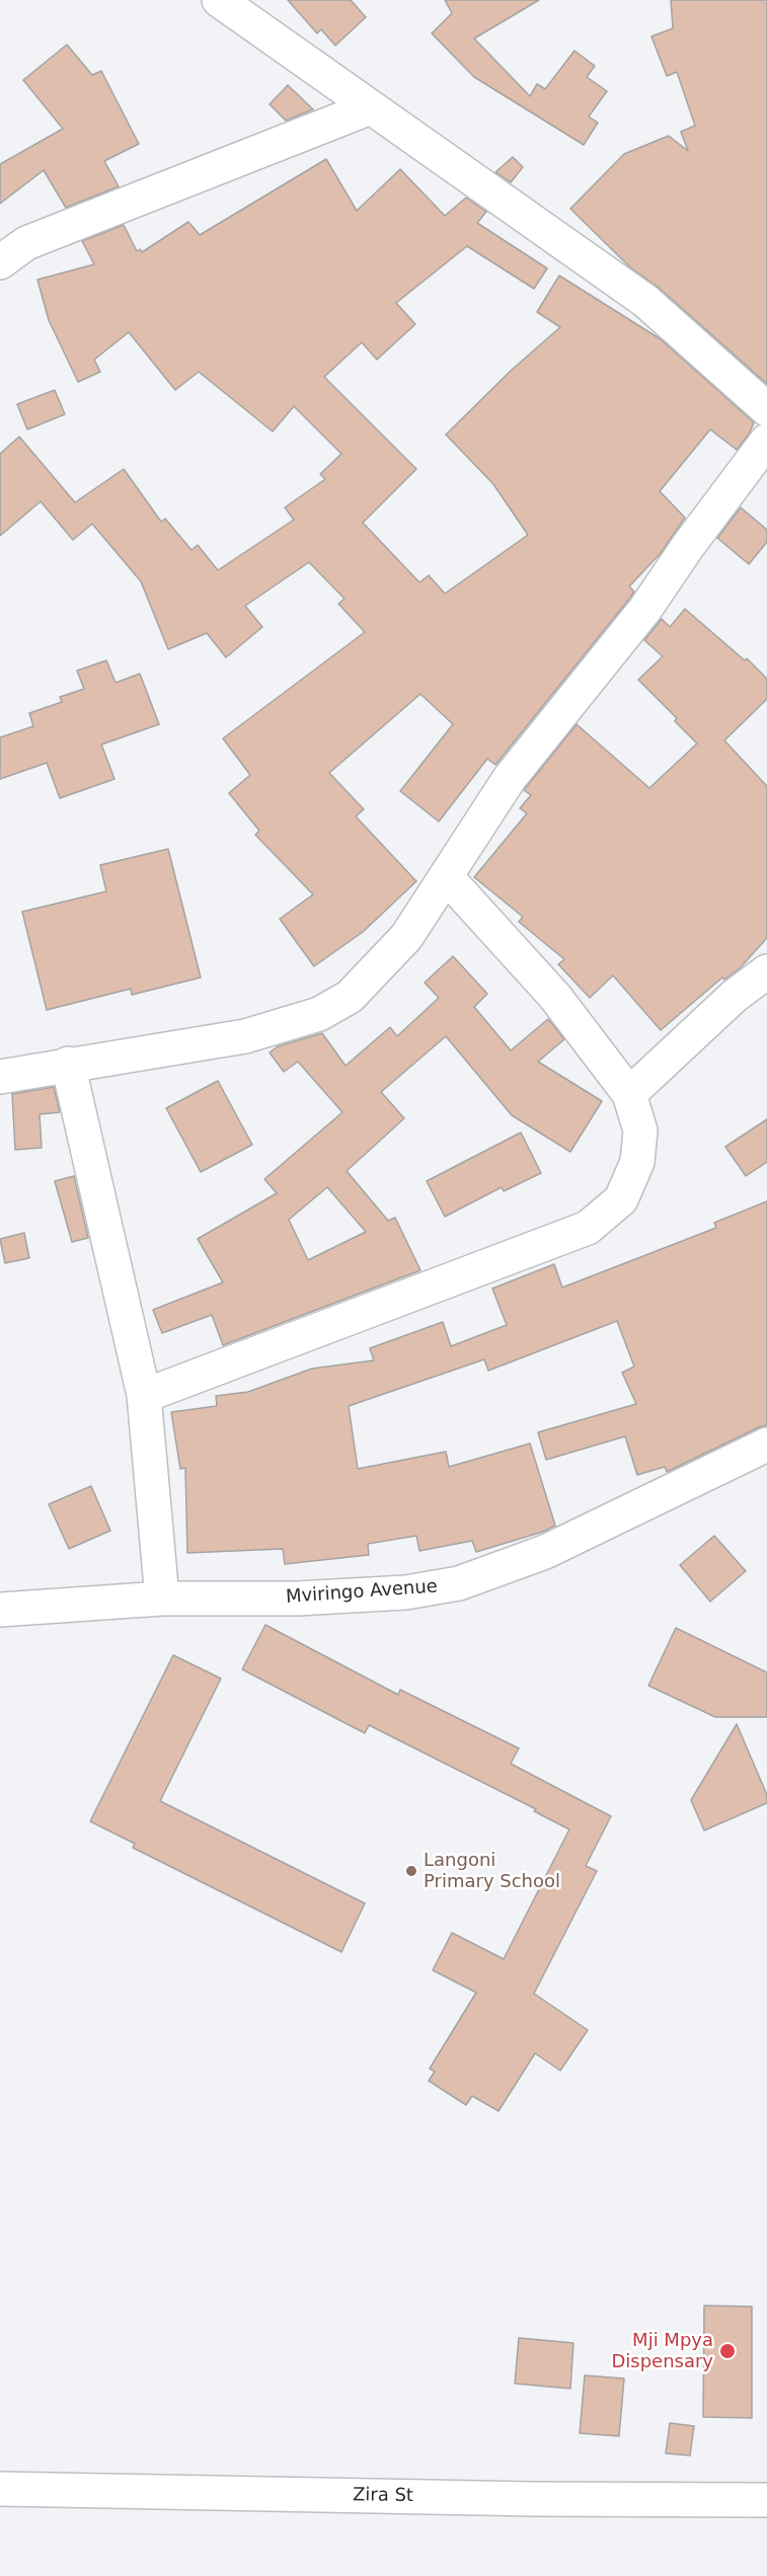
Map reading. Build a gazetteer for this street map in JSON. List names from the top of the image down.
{
  "streets": {
    "street": ["Mviringo Avenue", "Zira St"]
  },
  "places": ["Langoni Primary School", "Mji Mpya Dispensary"]
}
